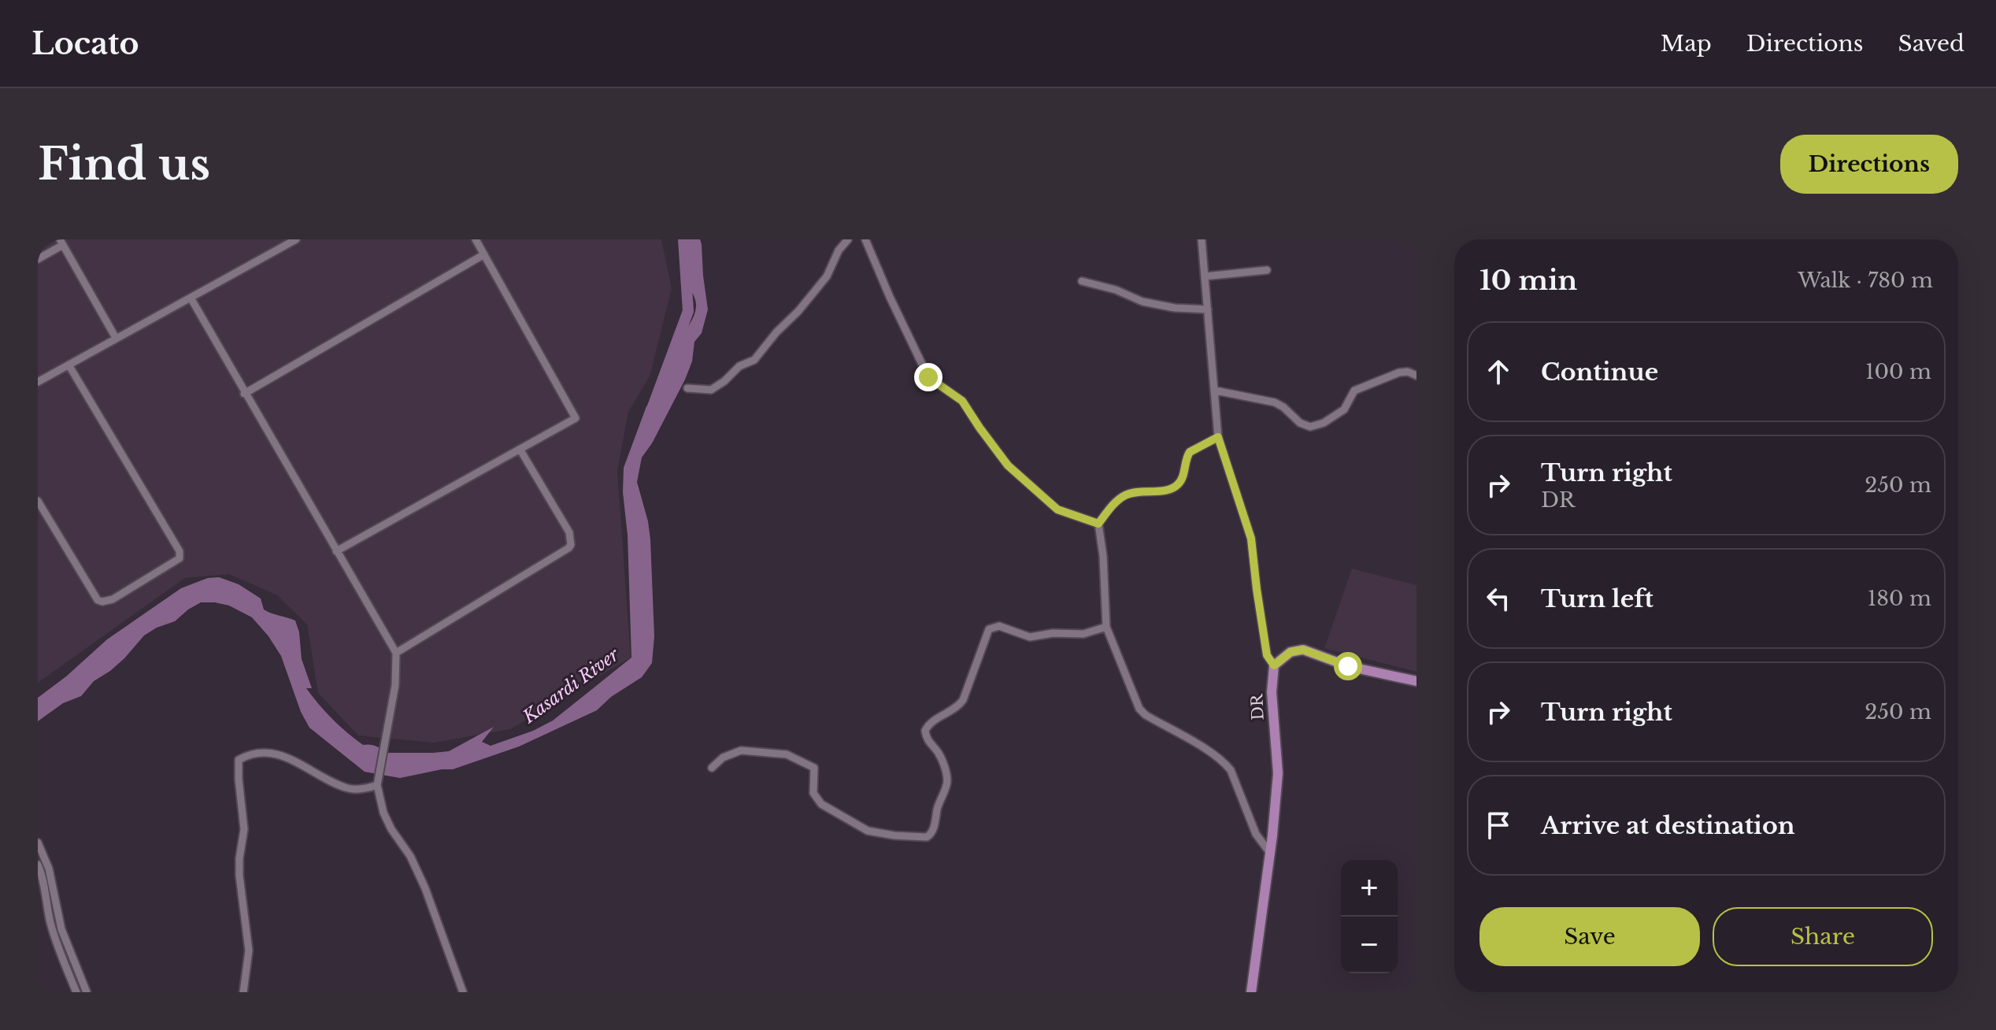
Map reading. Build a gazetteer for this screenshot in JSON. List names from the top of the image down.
{
  "streets": {
    "main road": ["DR"]
  },
  "water": ["Kasardi River"],
  "page": {
    "header": "Locato",
    "nav": ["Map", "Directions", "Saved"],
    "buttons": [
      "Directions",
      ["Save", "Share"]
    ],
    "title": "Find us",
    "heading": ["10 min", "Walk · 780 m"],
    "list": [
      ["Continue", "100 m"],
      ["Turn right", "DR", "250 m"],
      ["Turn left", "180 m"],
      ["Turn right", "250 m"],
      "Arrive at destination"
    ],
    "map_buttons": ["+", "−"]
  }
}
